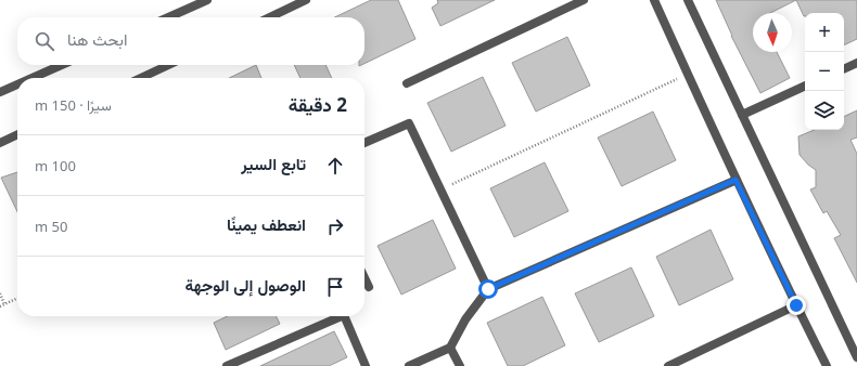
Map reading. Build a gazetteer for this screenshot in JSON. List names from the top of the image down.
{
  "north": "bottom",
  "page": {
    "map_buttons": ["+", "−"],
    "search": "ابحث هنا",
    "heading": ["2 دقيقة", "سيرًا · 150 m"],
    "list": [
      ["تابع السير", "100 m"],
      ["انعطف يمينًا", "50 m"],
      "الوصول إلى الوجهة"
    ]
  }
}
